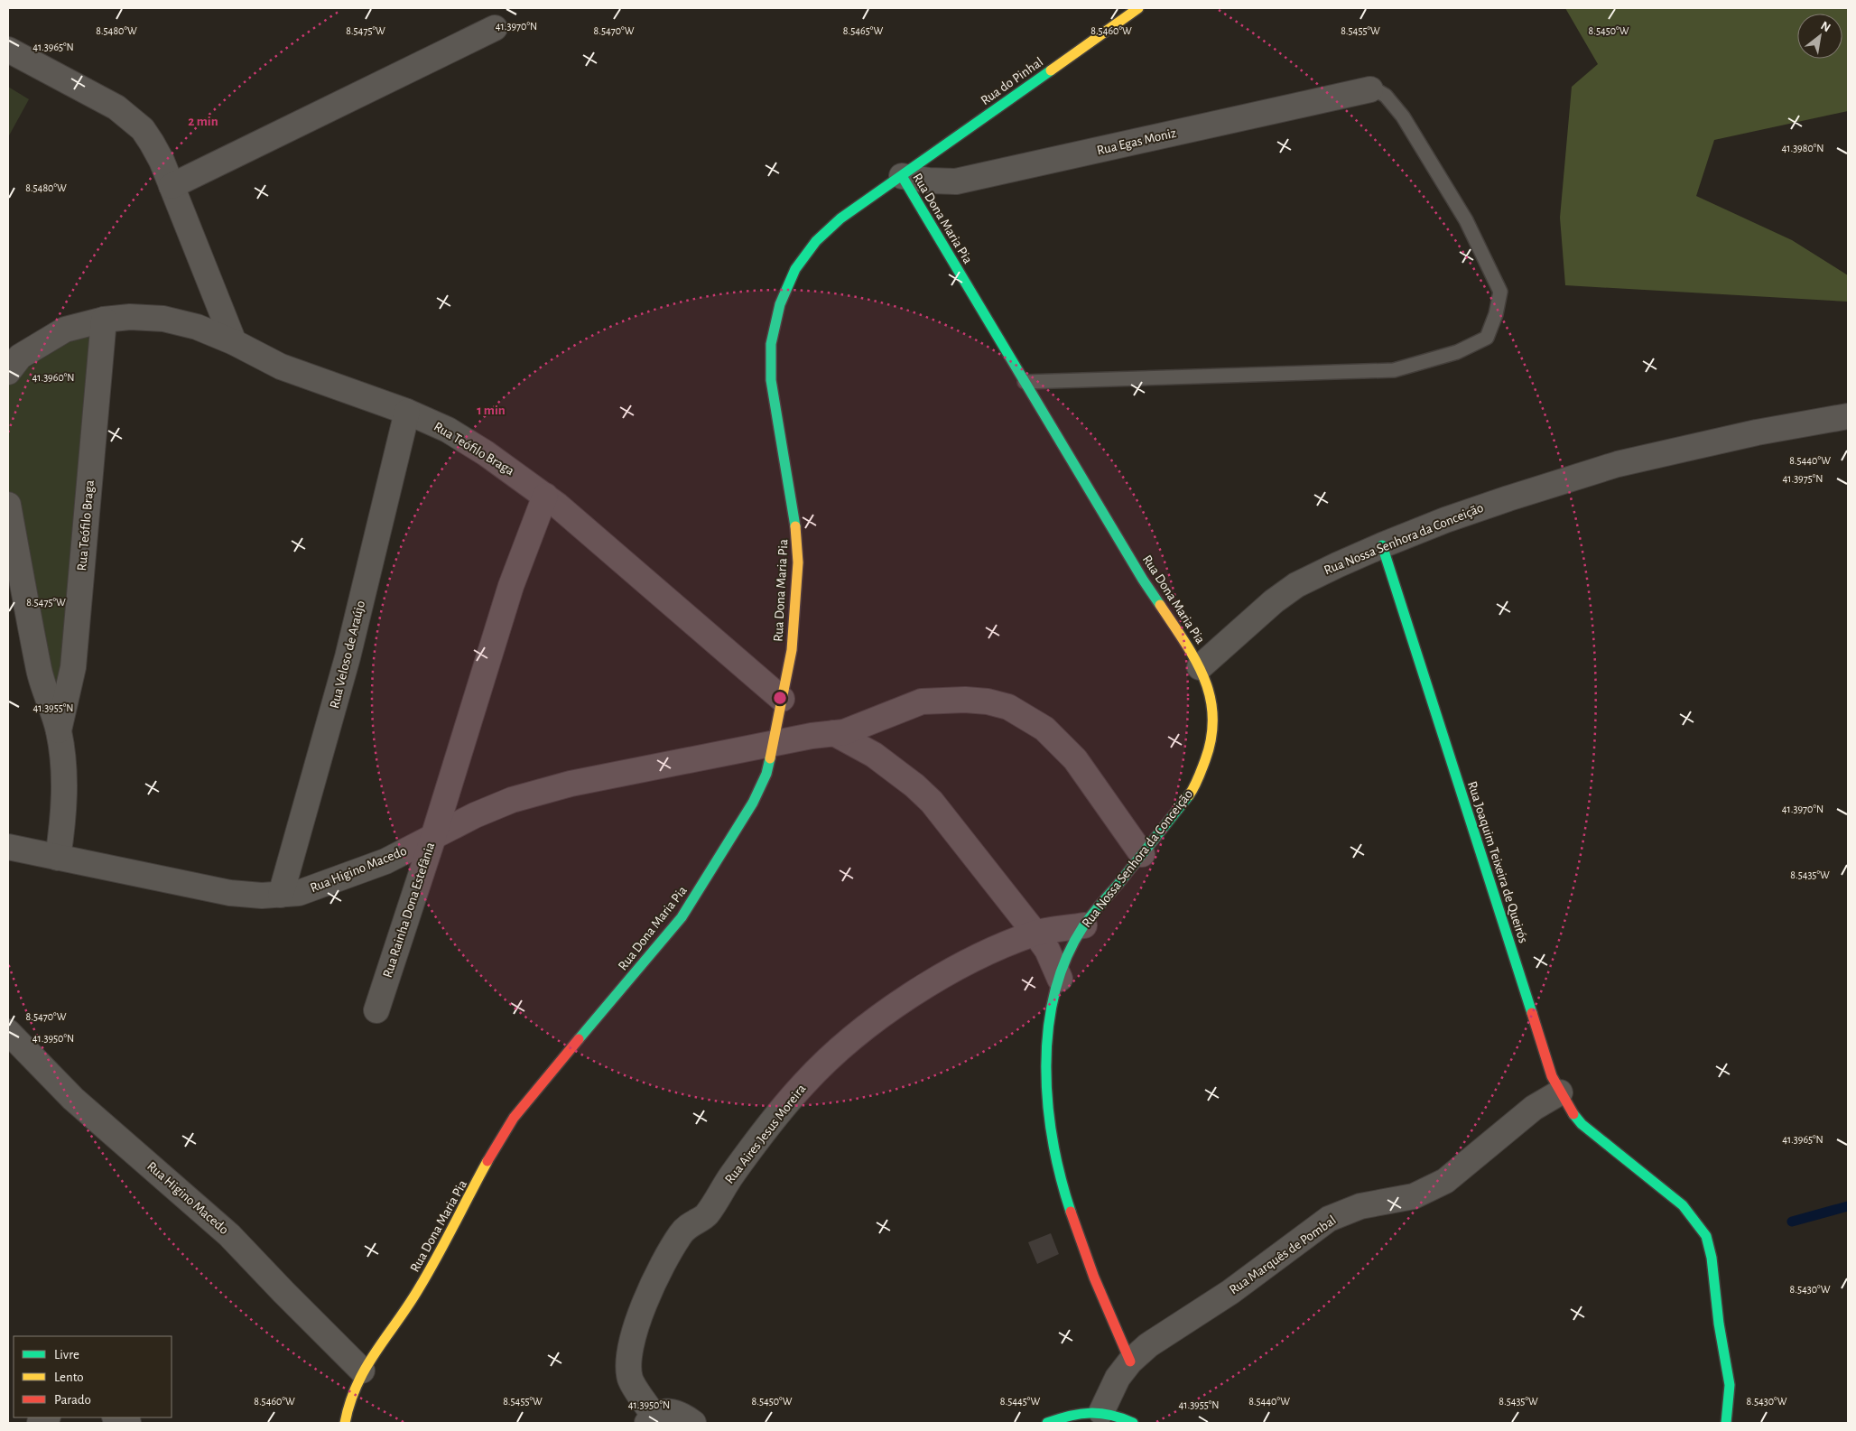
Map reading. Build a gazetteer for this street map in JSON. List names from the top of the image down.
{
  "streets": {
    "street": [
      "Rua do Pinhal",
      "Rua Egas Moniz",
      "Rua Dona Maria Pia",
      "Rua Teófilo Braga",
      "Rua Nossa Senhora da Conceição",
      "Rua Veloso de Araújo",
      "Rua Joaquim Teixeira de Queirós",
      "Rua Higino Macedo",
      "Rua Rainha Dona Estefânia",
      "Rua Aires Jesus Moreira",
      "Rua Marquês de Pombal"
    ]
  },
  "crossings": [
    ["Rua do Pinhal", "Rua Egas Moniz"],
    ["Rua do Pinhal", "Rua Dona Maria Pia"],
    ["Rua Egas Moniz", "Rua Dona Maria Pia"],
    ["Rua Dona Maria Pia", "Rua Teófilo Braga"],
    ["Rua Dona Maria Pia", "Rua Nossa Senhora da Conceição"],
    ["Rua Dona Maria Pia", "Rua Higino Macedo"],
    ["Rua Dona Maria Pia", "Rua Rainha Dona Estefânia"],
    ["Rua Teófilo Braga", "Rua Veloso de Araújo"],
    ["Rua Teófilo Braga", "Rua Higino Macedo"],
    ["Rua Nossa Senhora da Conceição", "Rua Joaquim Teixeira de Queirós"],
    ["Rua Nossa Senhora da Conceição", "Rua Rainha Dona Estefânia"],
    ["Rua Nossa Senhora da Conceição", "Rua Aires Jesus Moreira"],
    ["Rua Nossa Senhora da Conceição", "Rua Marquês de Pombal"],
    ["Rua Veloso de Araújo", "Rua Higino Macedo"],
    ["Rua Joaquim Teixeira de Queirós", "Rua Marquês de Pombal"],
    ["Rua Higino Macedo", "Rua Rainha Dona Estefânia"]
  ],
  "legend": ["Livre", "Lento", "Parado"],
  "north": "top right",
  "coordinates": [
    "41.3970°N",
    "8.5470°W",
    "8.5480°W",
    "8.5475°W",
    "8.5465°W",
    "8.5460°W",
    "8.5455°W",
    "8.5450°W",
    "41.3965°N",
    "41.3980°N",
    "41.3960°N",
    "8.5440°W",
    "41.3975°N",
    "41.3955°N",
    "8.5435°W",
    "41.3950°N",
    "8.5430°W",
    "8.5445°W"
  ],
  "rings": ["2 min", "1 min"]
}
